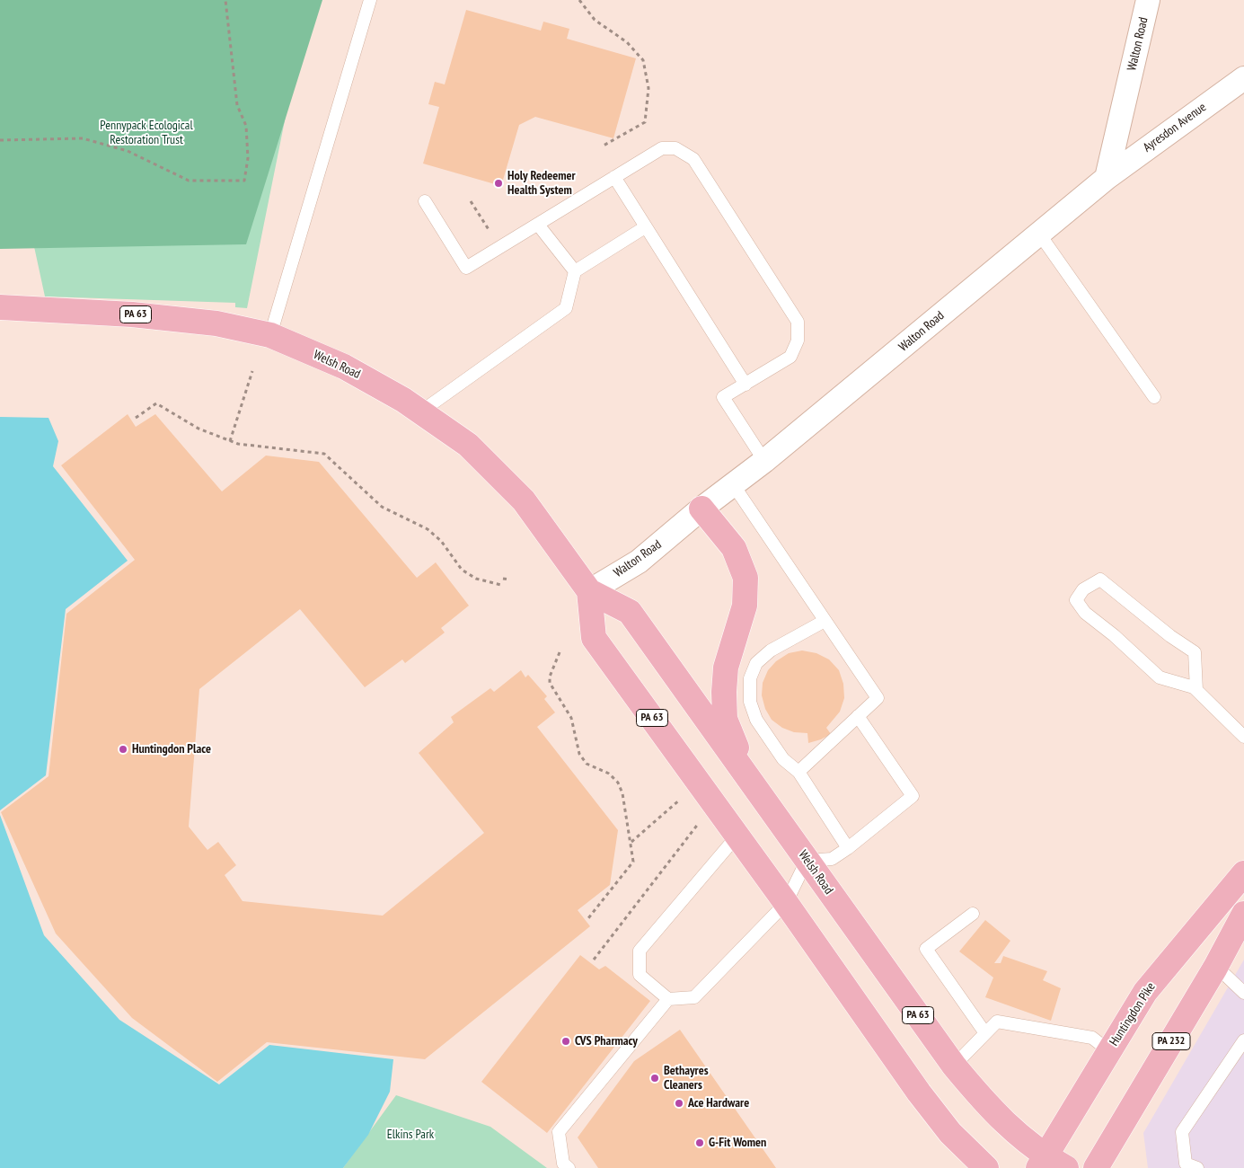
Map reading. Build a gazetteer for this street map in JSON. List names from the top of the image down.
{
  "streets": {
    "main road": [
      "PA 63",
      "Welsh Road",
      "Huntingdon Pike",
      "PA 232"
    ],
    "street": ["Walton Road", "Ayresdon Avenue"]
  },
  "crossings": [
    ["Walton Road", "Ayresdon Avenue"],
    ["Walton Road", "PA 63"],
    ["Walton Road", "Welsh Road"],
    ["PA 63", "Welsh Road"],
    ["PA 63", "Huntingdon Pike"],
    ["Welsh Road", "Huntingdon Pike"]
  ],
  "parks": ["Pennypack Ecological Restoration Trust", "Elkins Park"],
  "places": [
    "Holy Redeemer Health System",
    "Huntingdon Place",
    "CVS Pharmacy",
    "Bethayres Cleaners",
    "Ace Hardware",
    "G-Fit Women"
  ]
}
